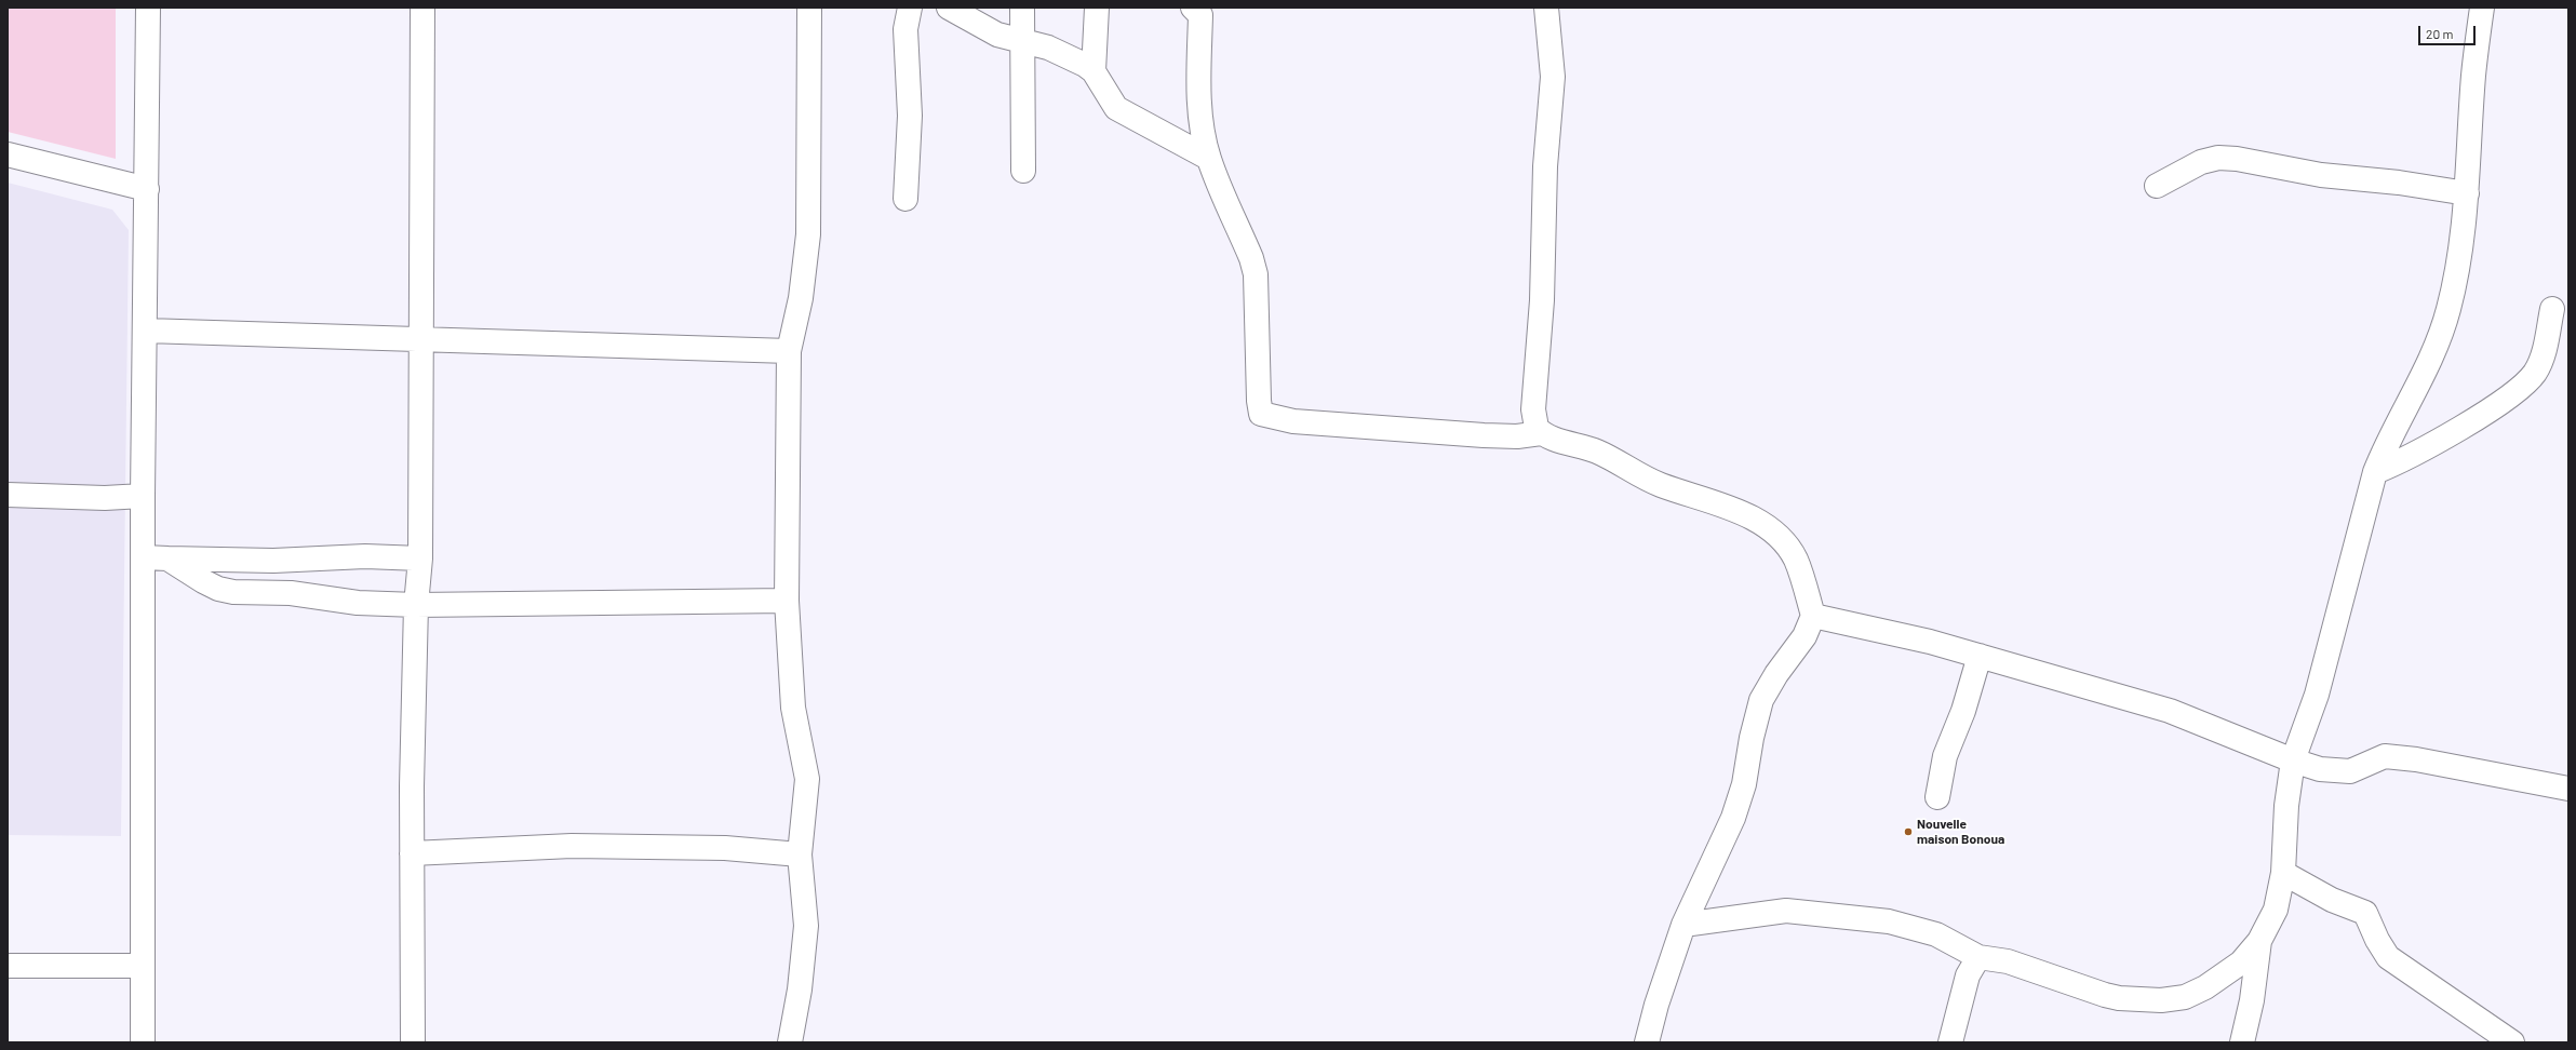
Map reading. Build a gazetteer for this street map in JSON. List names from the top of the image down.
{
  "places": ["Nouvelle maison Bonoua"],
  "scale_bar": "20 m"
}
